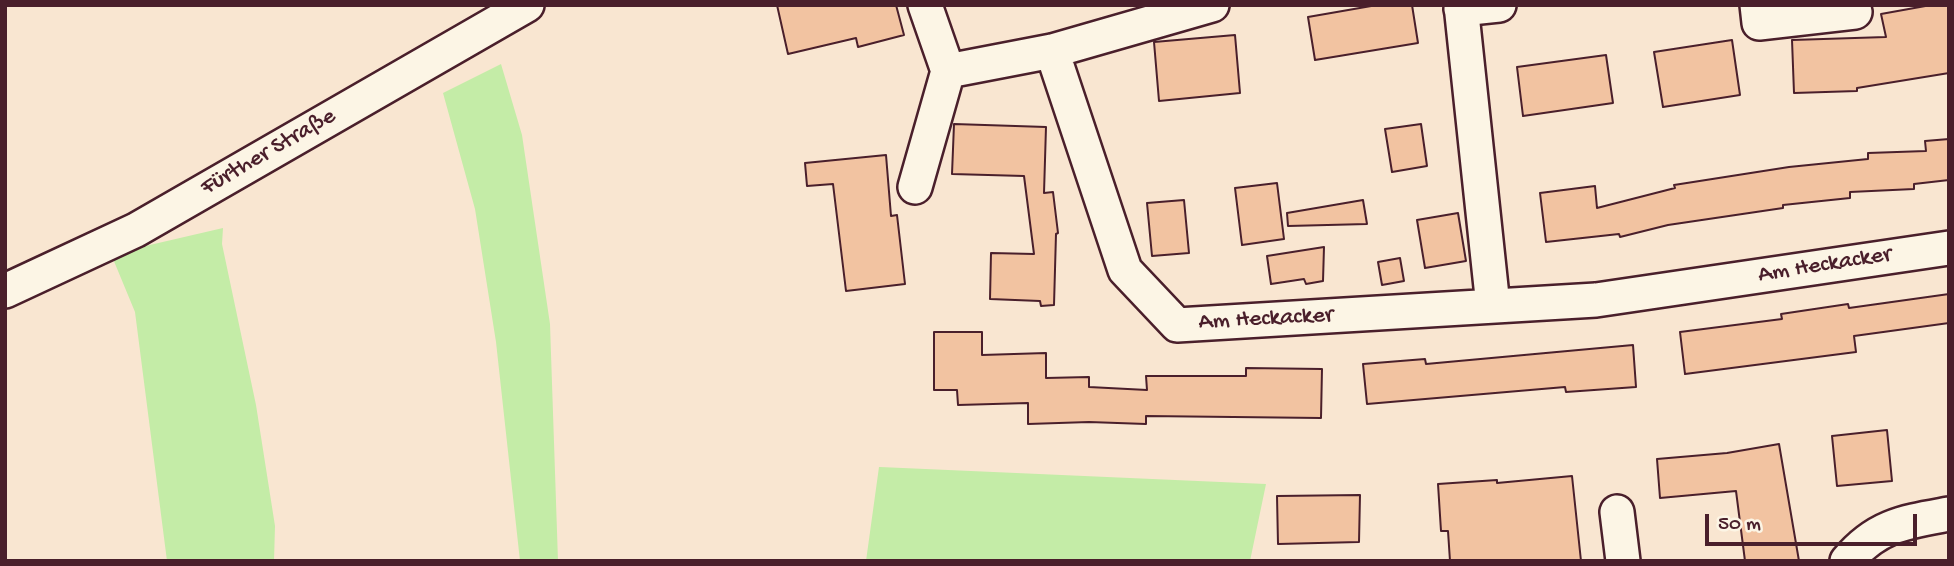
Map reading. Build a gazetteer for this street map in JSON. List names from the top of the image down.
{
  "streets": {
    "street": ["Fürther Straße", "Am Heckacker"]
  },
  "scale_bar": "50 m"
}
